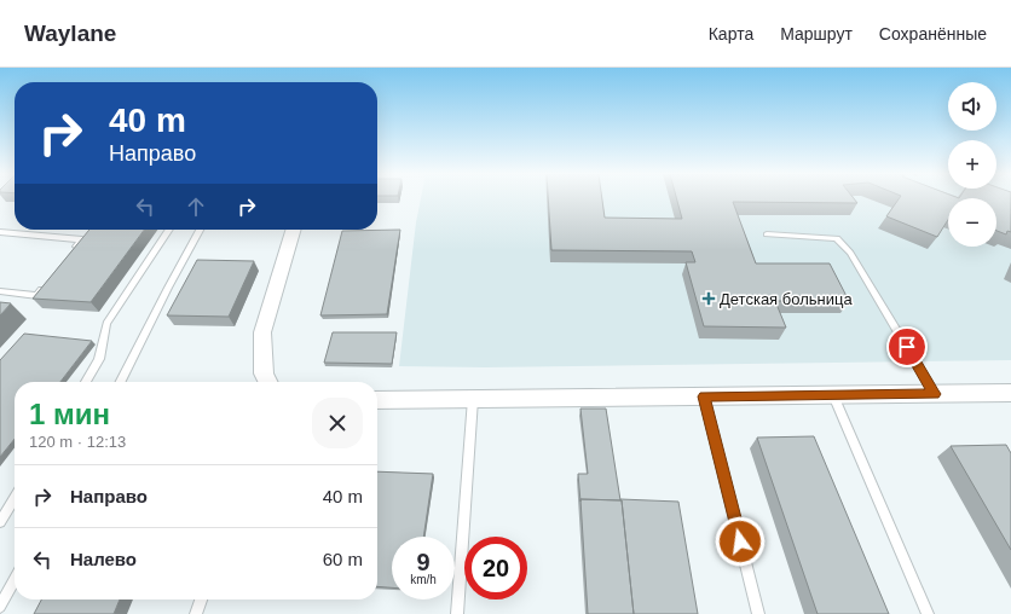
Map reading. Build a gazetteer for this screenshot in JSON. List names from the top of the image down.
{
  "places": {
    "health": ["Детская больница"]
  },
  "page": {
    "header": "Waylane",
    "nav": ["Карта", "Маршрут", "Сохранённые"],
    "map_buttons": ["+", "−"],
    "turn": ["40 m", "Направо"],
    "heading": ["1 мин", "120 m · 12:13"],
    "list": [
      {
        "name": "Направо",
        "value": "40 m"
      },
      {
        "name": "Налево",
        "value": "60 m"
      }
    ],
    "speed": "9 km/h",
    "limit": "20"
  }
}
